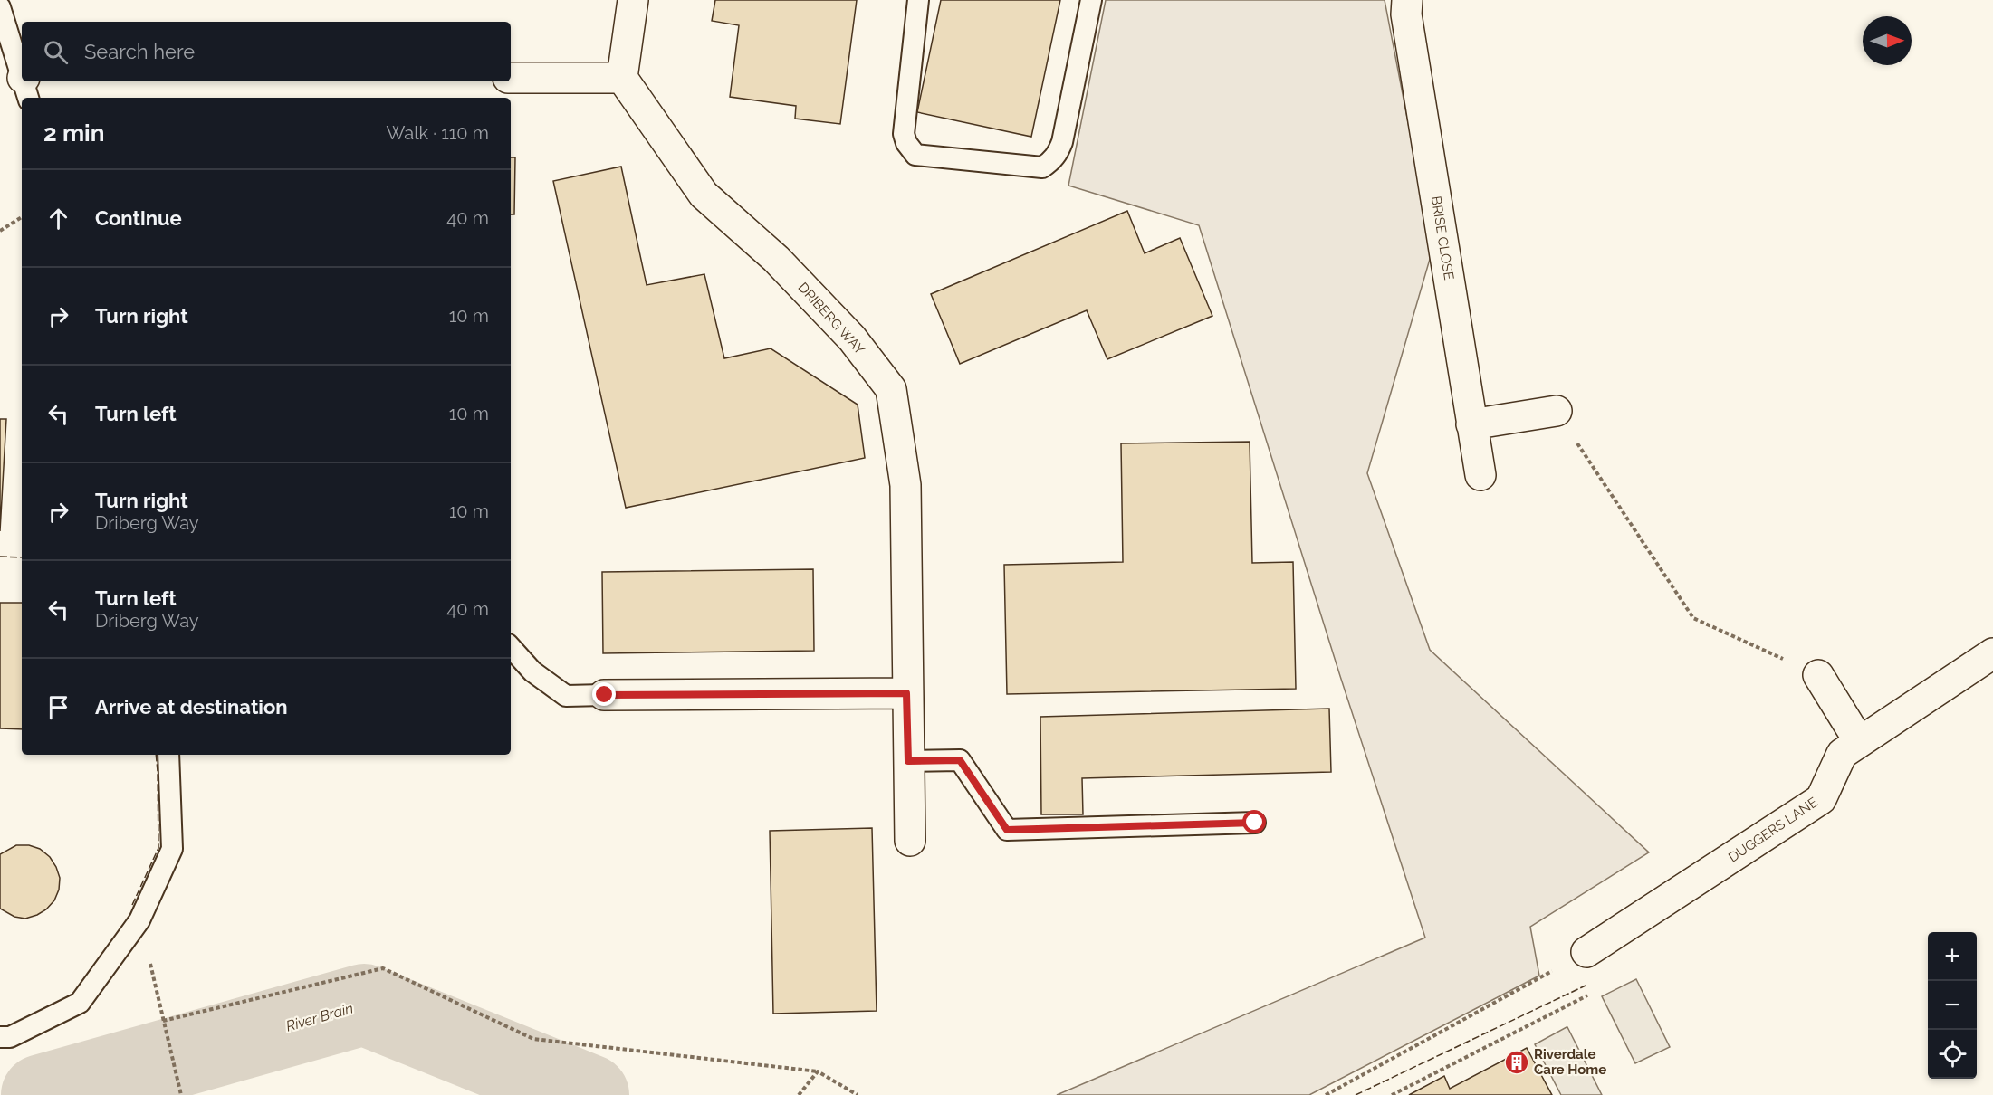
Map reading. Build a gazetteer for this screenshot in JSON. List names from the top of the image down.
{
  "streets": {
    "street": ["BRISE CLOSE", "DRIBERG WAY", "DUGGERS LANE"]
  },
  "water": ["River Brain"],
  "places": {
    "building": ["Riverdale Care Home"]
  },
  "north": "right",
  "page": {
    "search": "Search here",
    "heading": ["2 min", "Walk · 110 m"],
    "list": [
      ["Continue", "40 m"],
      ["Turn right", "10 m"],
      ["Turn left", "10 m"],
      ["Turn right", "Driberg Way", "10 m"],
      ["Turn left", "Driberg Way", "40 m"],
      "Arrive at destination"
    ],
    "map_buttons": ["+", "−"]
  }
}
